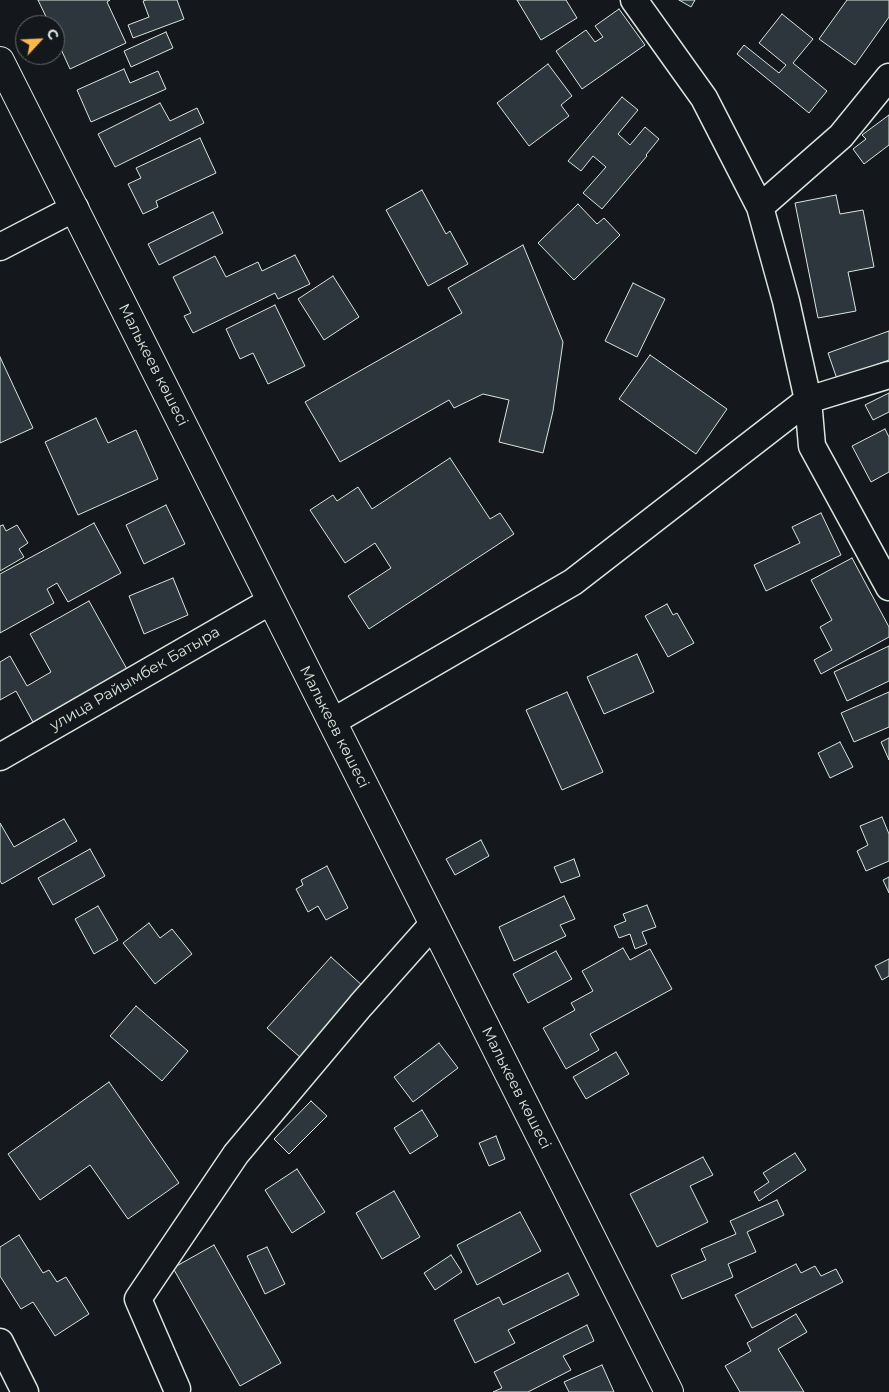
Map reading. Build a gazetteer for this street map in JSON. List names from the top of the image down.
{
  "streets": {
    "main road": ["Малькеев көшесі"],
    "street": ["улица Райымбек Батыра"]
  },
  "crossings": [
    ["Малькеев көшесі", "улица Райымбек Батыра"]
  ],
  "north": "top right"
}
